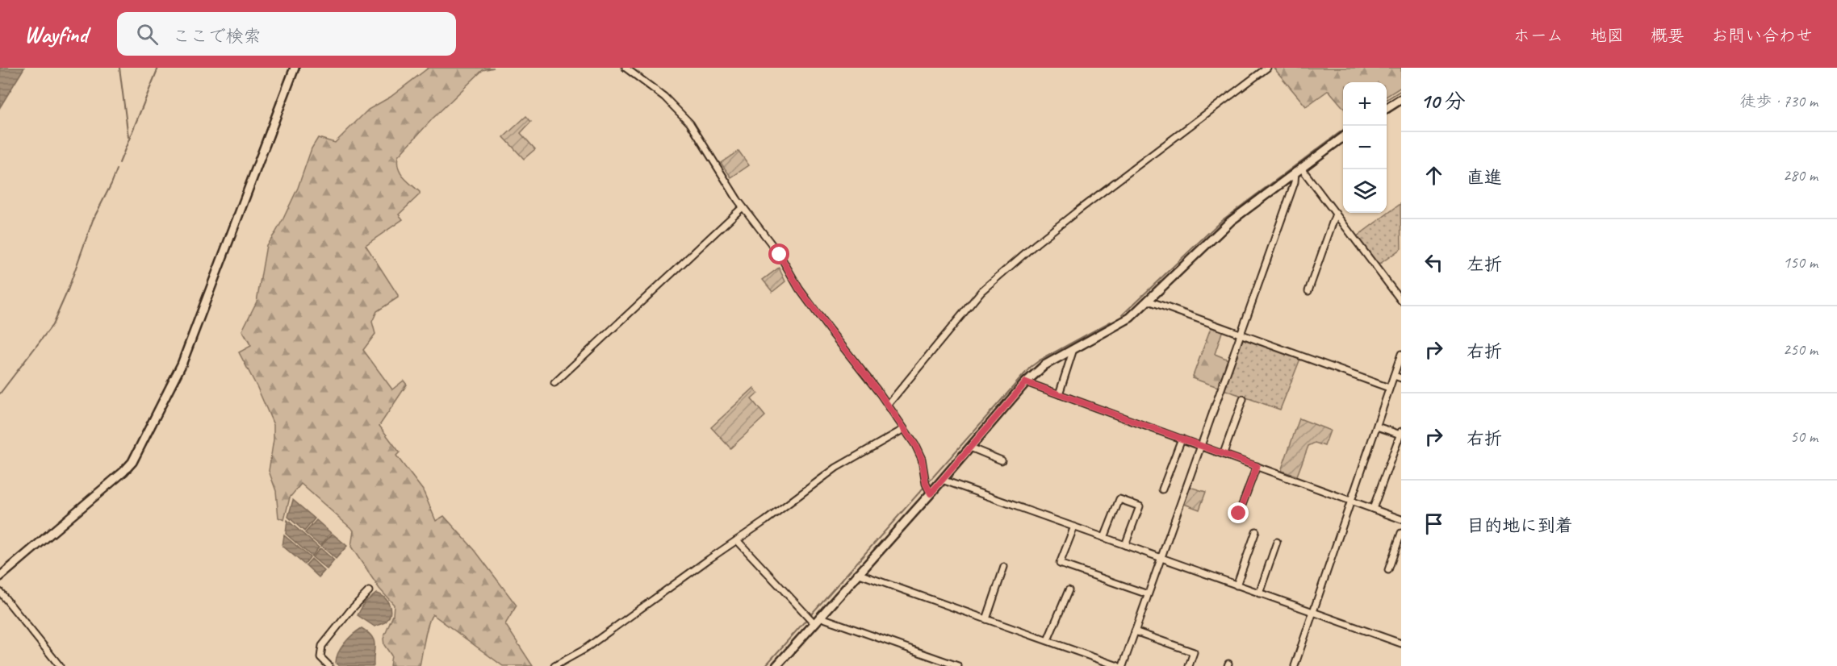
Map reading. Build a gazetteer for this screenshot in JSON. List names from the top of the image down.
{
  "page": {
    "header": "Wayfind",
    "search": "ここで検索",
    "nav": [
      "ホーム",
      "地図",
      "概要",
      "お問い合わせ"
    ],
    "heading": ["10 分", "徒歩 · 730 m"],
    "map_buttons": ["+", "−"],
    "list": [
      ["直進", "280 m"],
      ["左折", "150 m"],
      ["右折", "250 m"],
      ["右折", "50 m"],
      "目的地に到着"
    ]
  }
}
